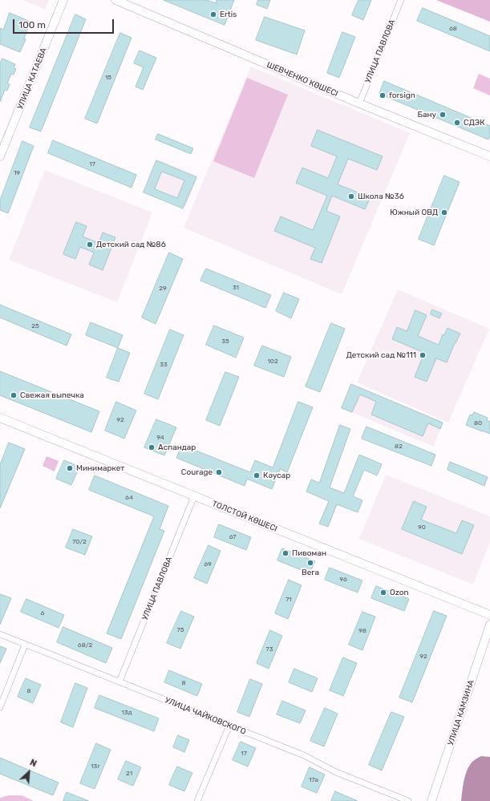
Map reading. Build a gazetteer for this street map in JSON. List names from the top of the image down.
{
  "streets": {
    "main road": [
      "УЛИЦА КАТАЕВА",
      "ШЕВЧЕНКО КӨШЕСІ",
      "ТОЛСТОЙ КӨШЕСІ",
      "УЛИЦА КАМЗИНА"
    ],
    "street": ["УЛИЦА ПАВЛОВА", "УЛИЦА ЧАЙКОВСКОГО"]
  },
  "crossings": [
    ["УЛИЦА ПАВЛОВА", "ШЕВЧЕНКО КӨШЕСІ"],
    ["УЛИЦА ПАВЛОВА", "ТОЛСТОЙ КӨШЕСІ"],
    ["УЛИЦА ПАВЛОВА", "УЛИЦА ЧАЙКОВСКОГО"]
  ],
  "places": [
    "Ertis",
    "forsign",
    "Бану",
    "СДЭК",
    "Школа №36",
    "Южный ОВД",
    "Детский сад №86",
    "Детский сад №111",
    "Свежая выпечка",
    "Аспандар",
    "Минимаркет",
    "Courage",
    "Кәусар",
    "Пивоман",
    "Вега",
    "Ozon"
  ],
  "house_numbers": [
    "68",
    "15",
    "17",
    "19",
    "31",
    "29",
    "25",
    "35",
    "102",
    "33",
    "92",
    "80",
    "94",
    "82",
    "64",
    "90",
    "67",
    "70/2",
    "69",
    "96",
    "71",
    "6",
    "75",
    "98",
    "68/2",
    "73",
    "92",
    "8",
    "8",
    "13д",
    "17",
    "13г",
    "21",
    "17а"
  ],
  "scale_bar": "100 m",
  "north": "top right"
}
